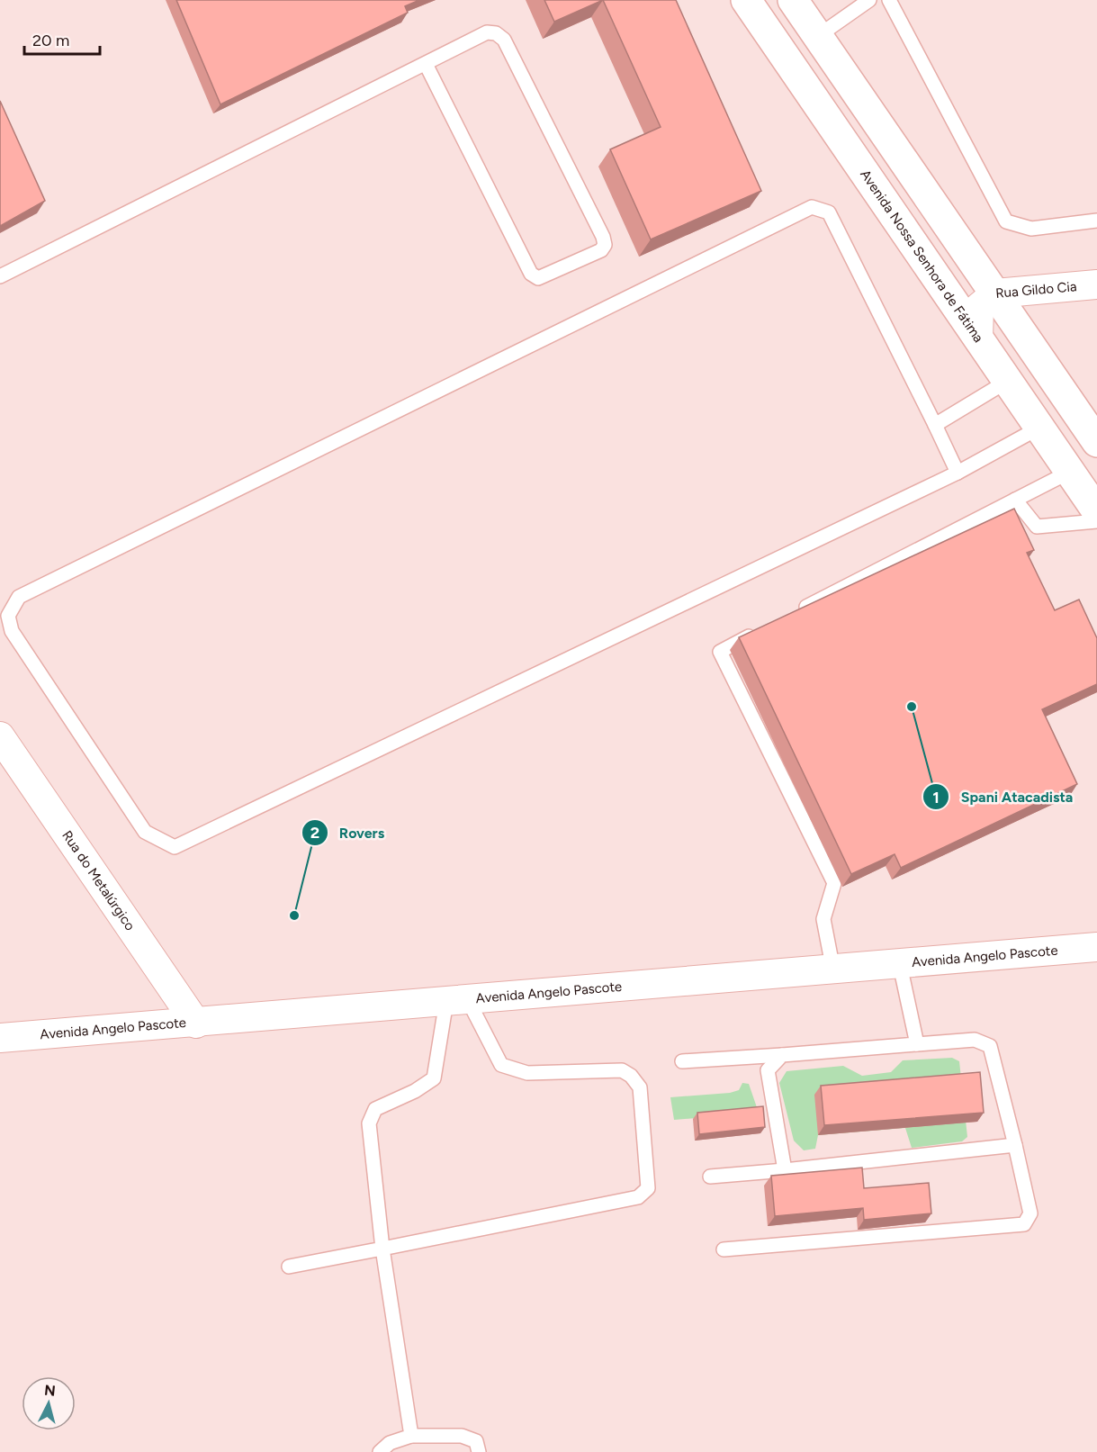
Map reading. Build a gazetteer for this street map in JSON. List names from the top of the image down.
{
  "streets": {
    "main road": ["Avenida Nossa Senhora de Fátima"],
    "street": ["Rua Gildo Cia", "Rua do Metalúrgico", "Avenida Angelo Pascote"]
  },
  "crossings": [
    ["Avenida Nossa Senhora de Fátima", "Rua Gildo Cia"],
    ["Rua do Metalúrgico", "Avenida Angelo Pascote"]
  ],
  "places": ["Spani Atacadista", "Rovers"],
  "scale_bar": "20 m",
  "north": "top"
}
